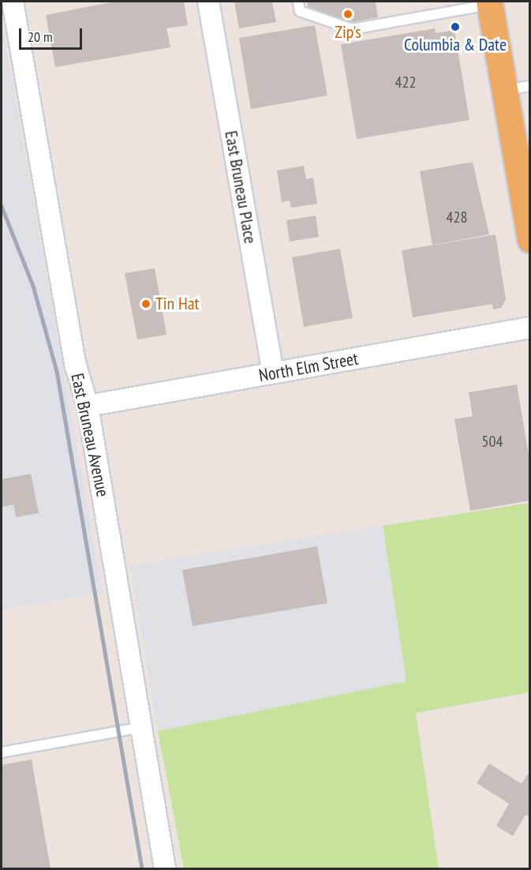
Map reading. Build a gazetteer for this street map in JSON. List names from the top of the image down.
{
  "streets": {
    "street": ["East Bruneau Place", "North Elm Street", "East Bruneau Avenue"]
  },
  "crossings": [
    ["East Bruneau Place", "North Elm Street"],
    ["North Elm Street", "East Bruneau Avenue"]
  ],
  "places": ["Zip's", "Columbia & Date", "Tin Hat"],
  "house_numbers": ["422", "428", "504"],
  "scale_bar": "20 m"
}
